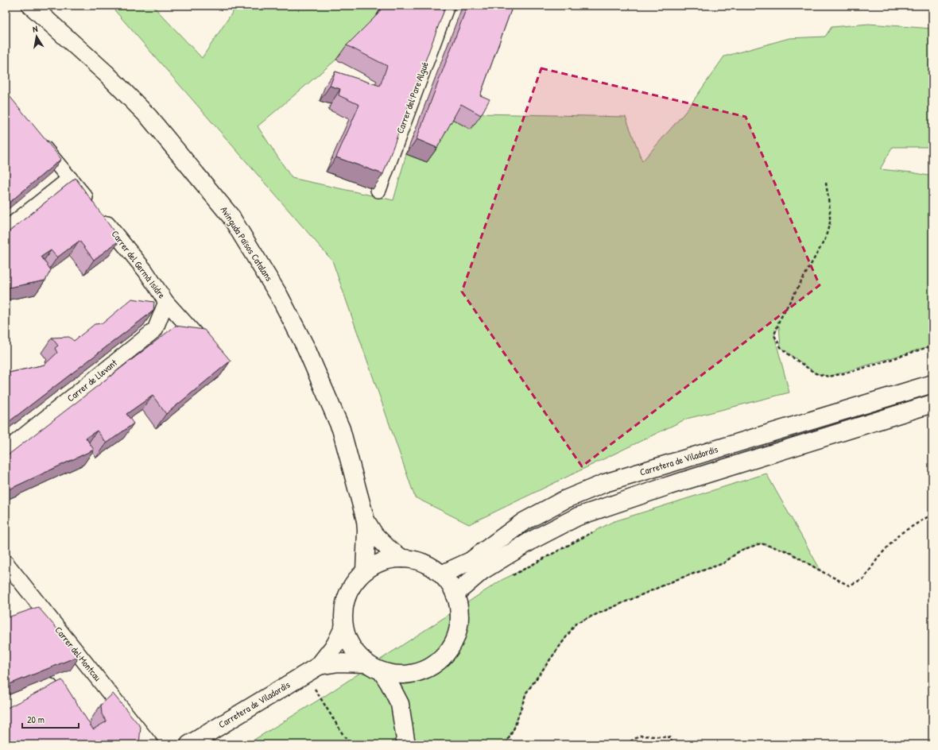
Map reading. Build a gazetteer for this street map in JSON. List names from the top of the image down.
{
  "streets": {
    "street": [
      "Carrer del Pare Algué",
      "Avinguda Països Catalans",
      "Carrer del Germà Isidre",
      "Carrer de Llevant",
      "Carretera de Viladordis",
      "Carrer del Montcau"
    ]
  },
  "crossings": [
    ["Carrer del Germà Isidre", "Carrer de Llevant"]
  ],
  "scale_bar": "20 m",
  "north": "top"
}
